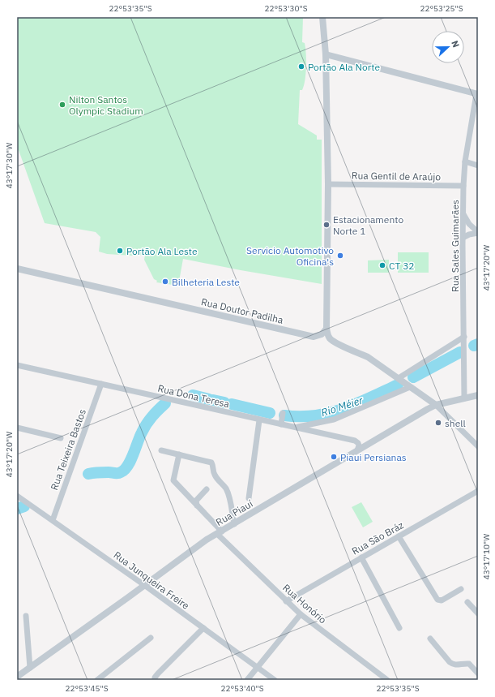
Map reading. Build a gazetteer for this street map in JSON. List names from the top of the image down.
{
  "streets": {
    "street": [
      "Rua Gentil de Araújo",
      "Rua Sales Guimarães",
      "Rua Doutor Padilha",
      "Rua Dona Teresa",
      "Rua Teixeira Bastos",
      "Rua Piauí",
      "Rua São Bráz",
      "Rua Junqueira Freire",
      "Rua Honório"
    ]
  },
  "crossings": [
    ["Rua Gentil de Araújo", "Rua Sales Guimarães"],
    ["Rua Sales Guimarães", "Rua Piauí"],
    ["Rua Dona Teresa", "Rua Teixeira Bastos"],
    ["Rua Dona Teresa", "Rua Piauí"],
    ["Rua Teixeira Bastos", "Rua Junqueira Freire"],
    ["Rua Piauí", "Rua Junqueira Freire"],
    ["Rua Piauí", "Rua Honório"],
    ["Rua São Bráz", "Rua Honório"]
  ],
  "water": ["Rio Méier"],
  "places": [
    "Portão Ala Norte",
    "Nilton Santos Olympic Stadium",
    "Estacionamento Norte 1",
    "Portão Ala Leste",
    "Servicio Automotivo Oficina's",
    "CT 32",
    "Bilheteria Leste",
    "shell",
    "Piaui Persianas"
  ],
  "north": "right",
  "coordinates": [
    "22°53'35\"S",
    "22°53'30\"S",
    "22°53'25\"S",
    "43°17'30\"W",
    "43°17'20\"W",
    "43°17'10\"W",
    "22°53'45\"S",
    "22°53'40\"S"
  ]
}
